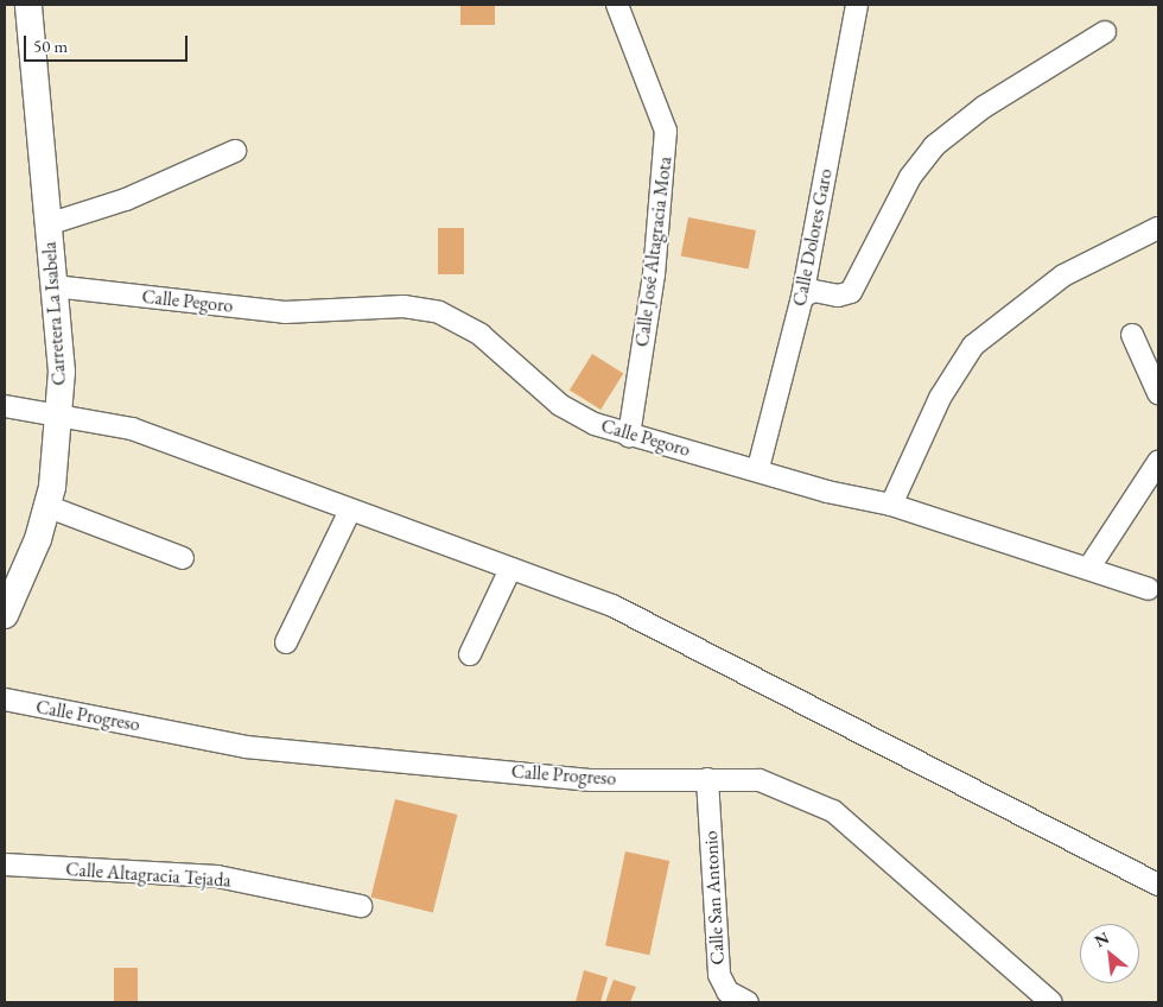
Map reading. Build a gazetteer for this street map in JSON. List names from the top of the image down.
{
  "streets": {
    "main road": ["Carretera La Isabela"],
    "street": [
      "Calle Dolores Garo",
      "Calle José Altagracia Mota",
      "Calle Pegoro",
      "Calle Progreso",
      "Calle Altagracia Tejada",
      "Calle San Antonio"
    ]
  },
  "crossings": [
    ["Calle Dolores Garo", "Calle Pegoro"],
    ["Calle José Altagracia Mota", "Calle Pegoro"],
    ["Calle Pegoro", "Carretera La Isabela"],
    ["Calle Progreso", "Calle San Antonio"]
  ],
  "scale_bar": "50 m",
  "north": "top left"
}
